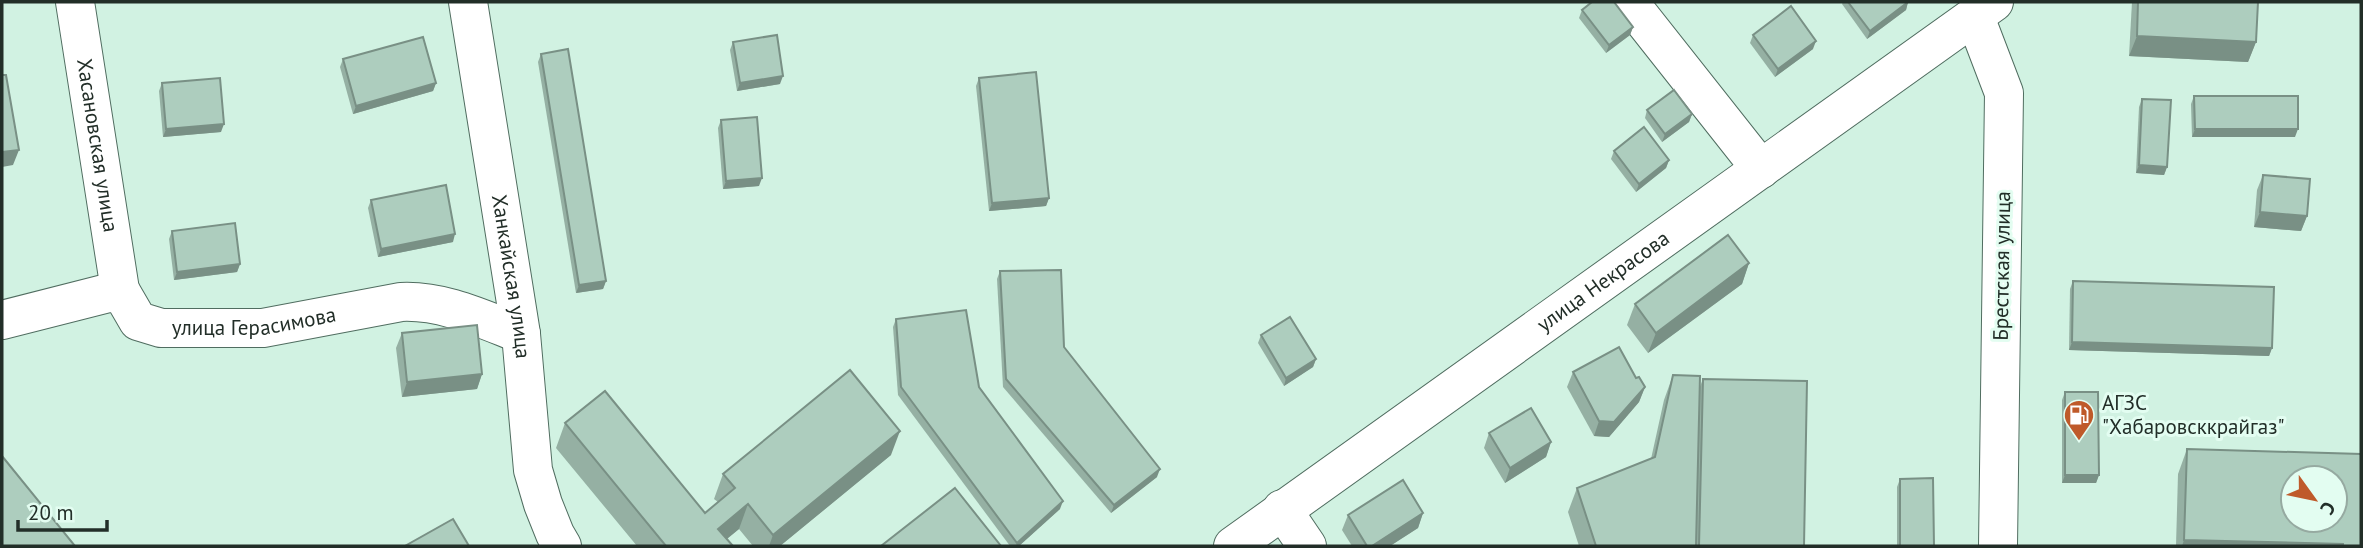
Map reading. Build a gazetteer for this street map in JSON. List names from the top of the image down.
{
  "streets": {
    "street": [
      "Хасановская улица",
      "Брестская улица",
      "Ханкайская улица",
      "улица Некрасова",
      "улица Герасимова"
    ]
  },
  "crossings": [
    ["Хасановская улица", "улица Герасимова"],
    ["Брестская улица", "улица Некрасова"],
    ["Ханкайская улица", "улица Герасимова"]
  ],
  "places": {
    "fuel station": ["АГЗС \"Хабаровсккрайгаз\""]
  },
  "scale_bar": "20 m",
  "north": "bottom right"
}
